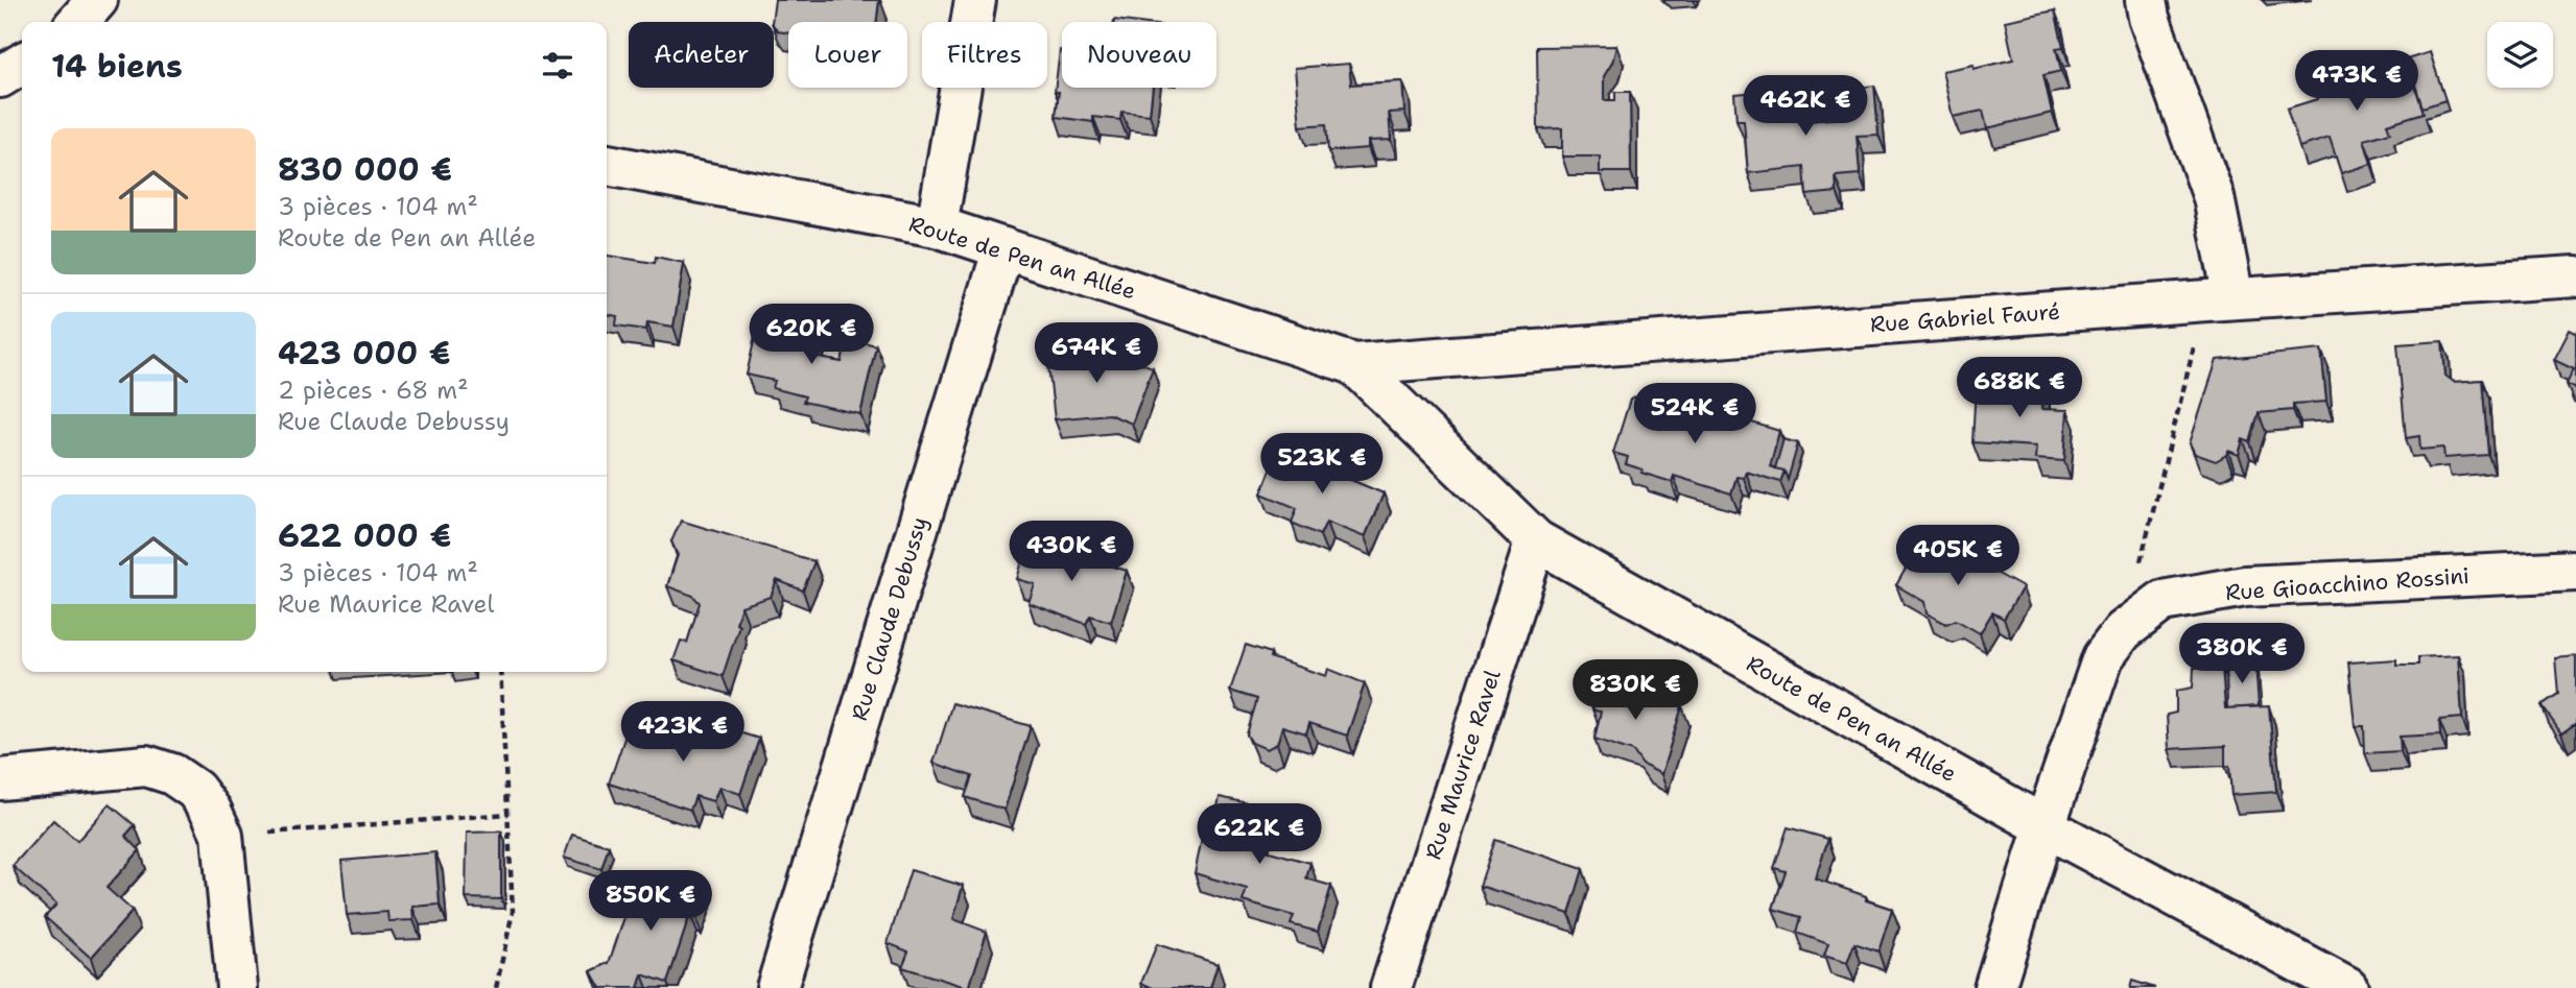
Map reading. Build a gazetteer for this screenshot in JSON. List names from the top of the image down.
{
  "streets": {
    "street": [
      "Route de Pen an Allée",
      "Rue Gabriel Fauré",
      "Rue Gioacchino Rossini",
      "Rue Claude Debussy",
      "Rue Maurice Ravel"
    ]
  },
  "crossings": [
    ["Route de Pen an Allée", "Rue Gabriel Fauré"],
    ["Route de Pen an Allée", "Rue Gioacchino Rossini"],
    ["Route de Pen an Allée", "Rue Claude Debussy"],
    ["Route de Pen an Allée", "Rue Maurice Ravel"]
  ],
  "page": {
    "chip": [
      "Acheter",
      "Louer",
      "Filtres",
      "Nouveau"
    ],
    "heading": "14 biens",
    "price": [
      "473K €",
      "462K €",
      "620K €",
      "674K €",
      "688K €",
      "524K €",
      "523K €",
      "430K €",
      "405K €",
      "380K €",
      "830K €",
      "423K €",
      "622K €",
      "850K €"
    ],
    "list": [
      {
        "name": "830 000 €",
        "note": "3 pièces · 104 m² · Route de Pen an Allée"
      },
      {
        "name": "423 000 €",
        "note": "2 pièces · 68 m² · Rue Claude Debussy"
      },
      {
        "name": "622 000 €",
        "note": "3 pièces · 104 m² · Rue Maurice Ravel"
      }
    ]
  }
}
